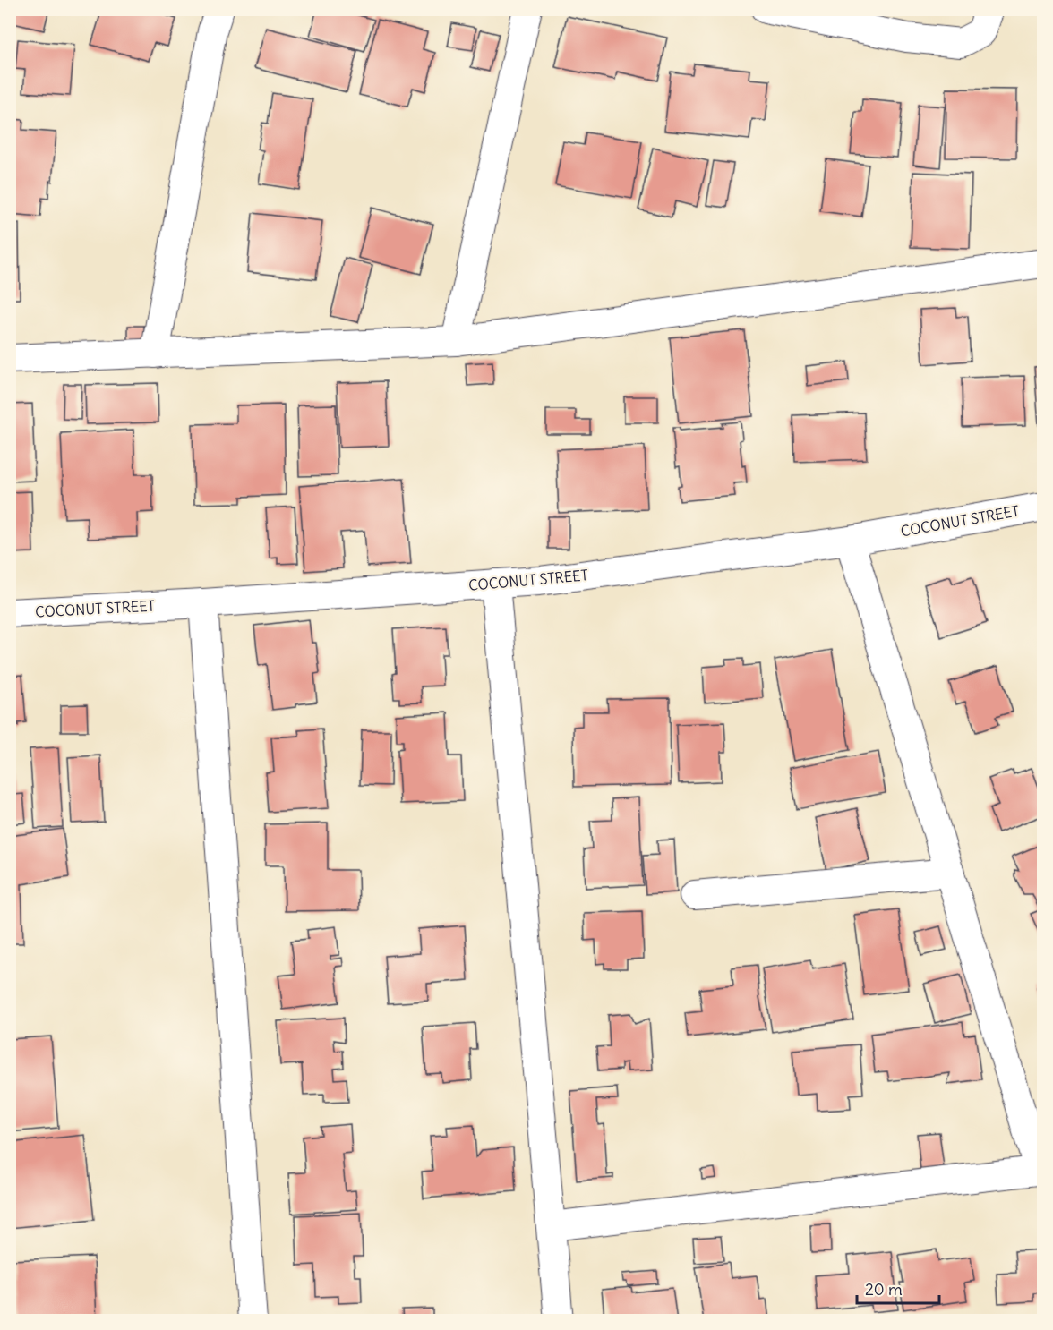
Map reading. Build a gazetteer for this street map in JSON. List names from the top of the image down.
{
  "streets": {
    "street": ["COCONUT STREET"]
  },
  "scale_bar": "20 m"
}
